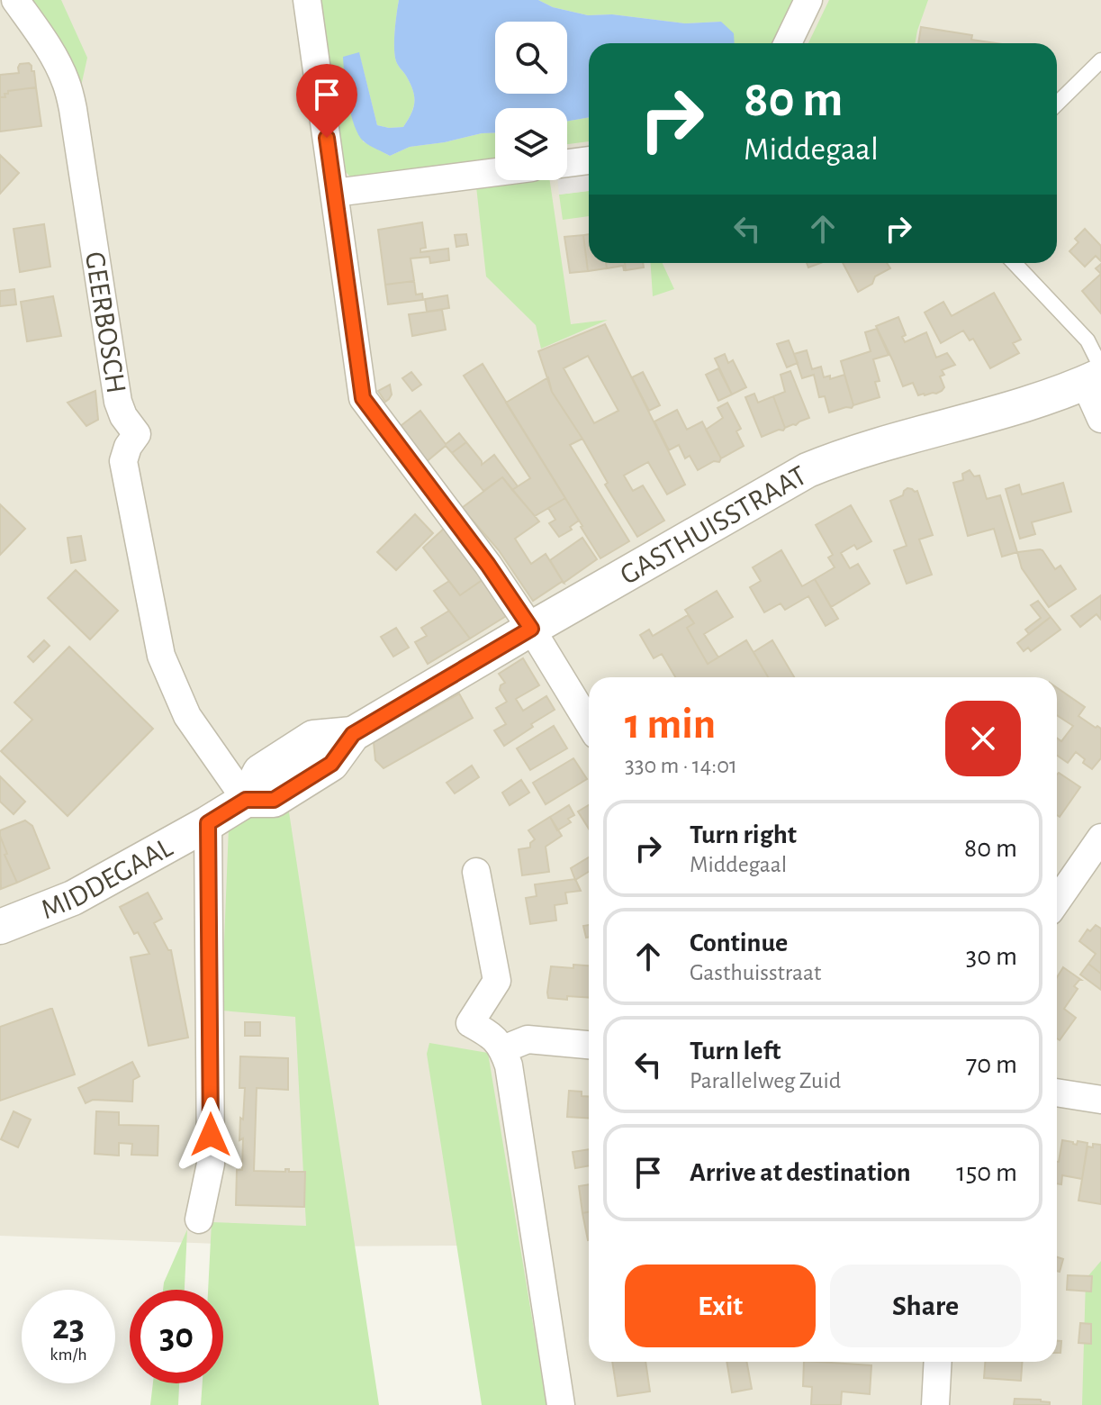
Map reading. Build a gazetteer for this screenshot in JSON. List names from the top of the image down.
{
  "streets": {
    "street": ["GEERBOSCH", "GASTHUISSTRAAT", "MIDDEGAAL"]
  },
  "crossings": [
    ["GEERBOSCH", "MIDDEGAAL"],
    ["GASTHUISSTRAAT", "MIDDEGAAL"]
  ],
  "page": {
    "turn": ["80 m", "Middegaal"],
    "heading": ["1 min", "330 m · 14:01"],
    "list": [
      {
        "name": "Turn right",
        "note": "Middegaal",
        "value": "80 m"
      },
      {
        "name": "Continue",
        "note": "Gasthuisstraat",
        "value": "30 m"
      },
      {
        "name": "Turn left",
        "note": "Parallelweg Zuid",
        "value": "70 m"
      },
      {
        "name": "Arrive at destination",
        "value": "150 m"
      }
    ],
    "buttons": ["Exit", "Share"],
    "speed": "23 km/h",
    "limit": "30"
  }
}
